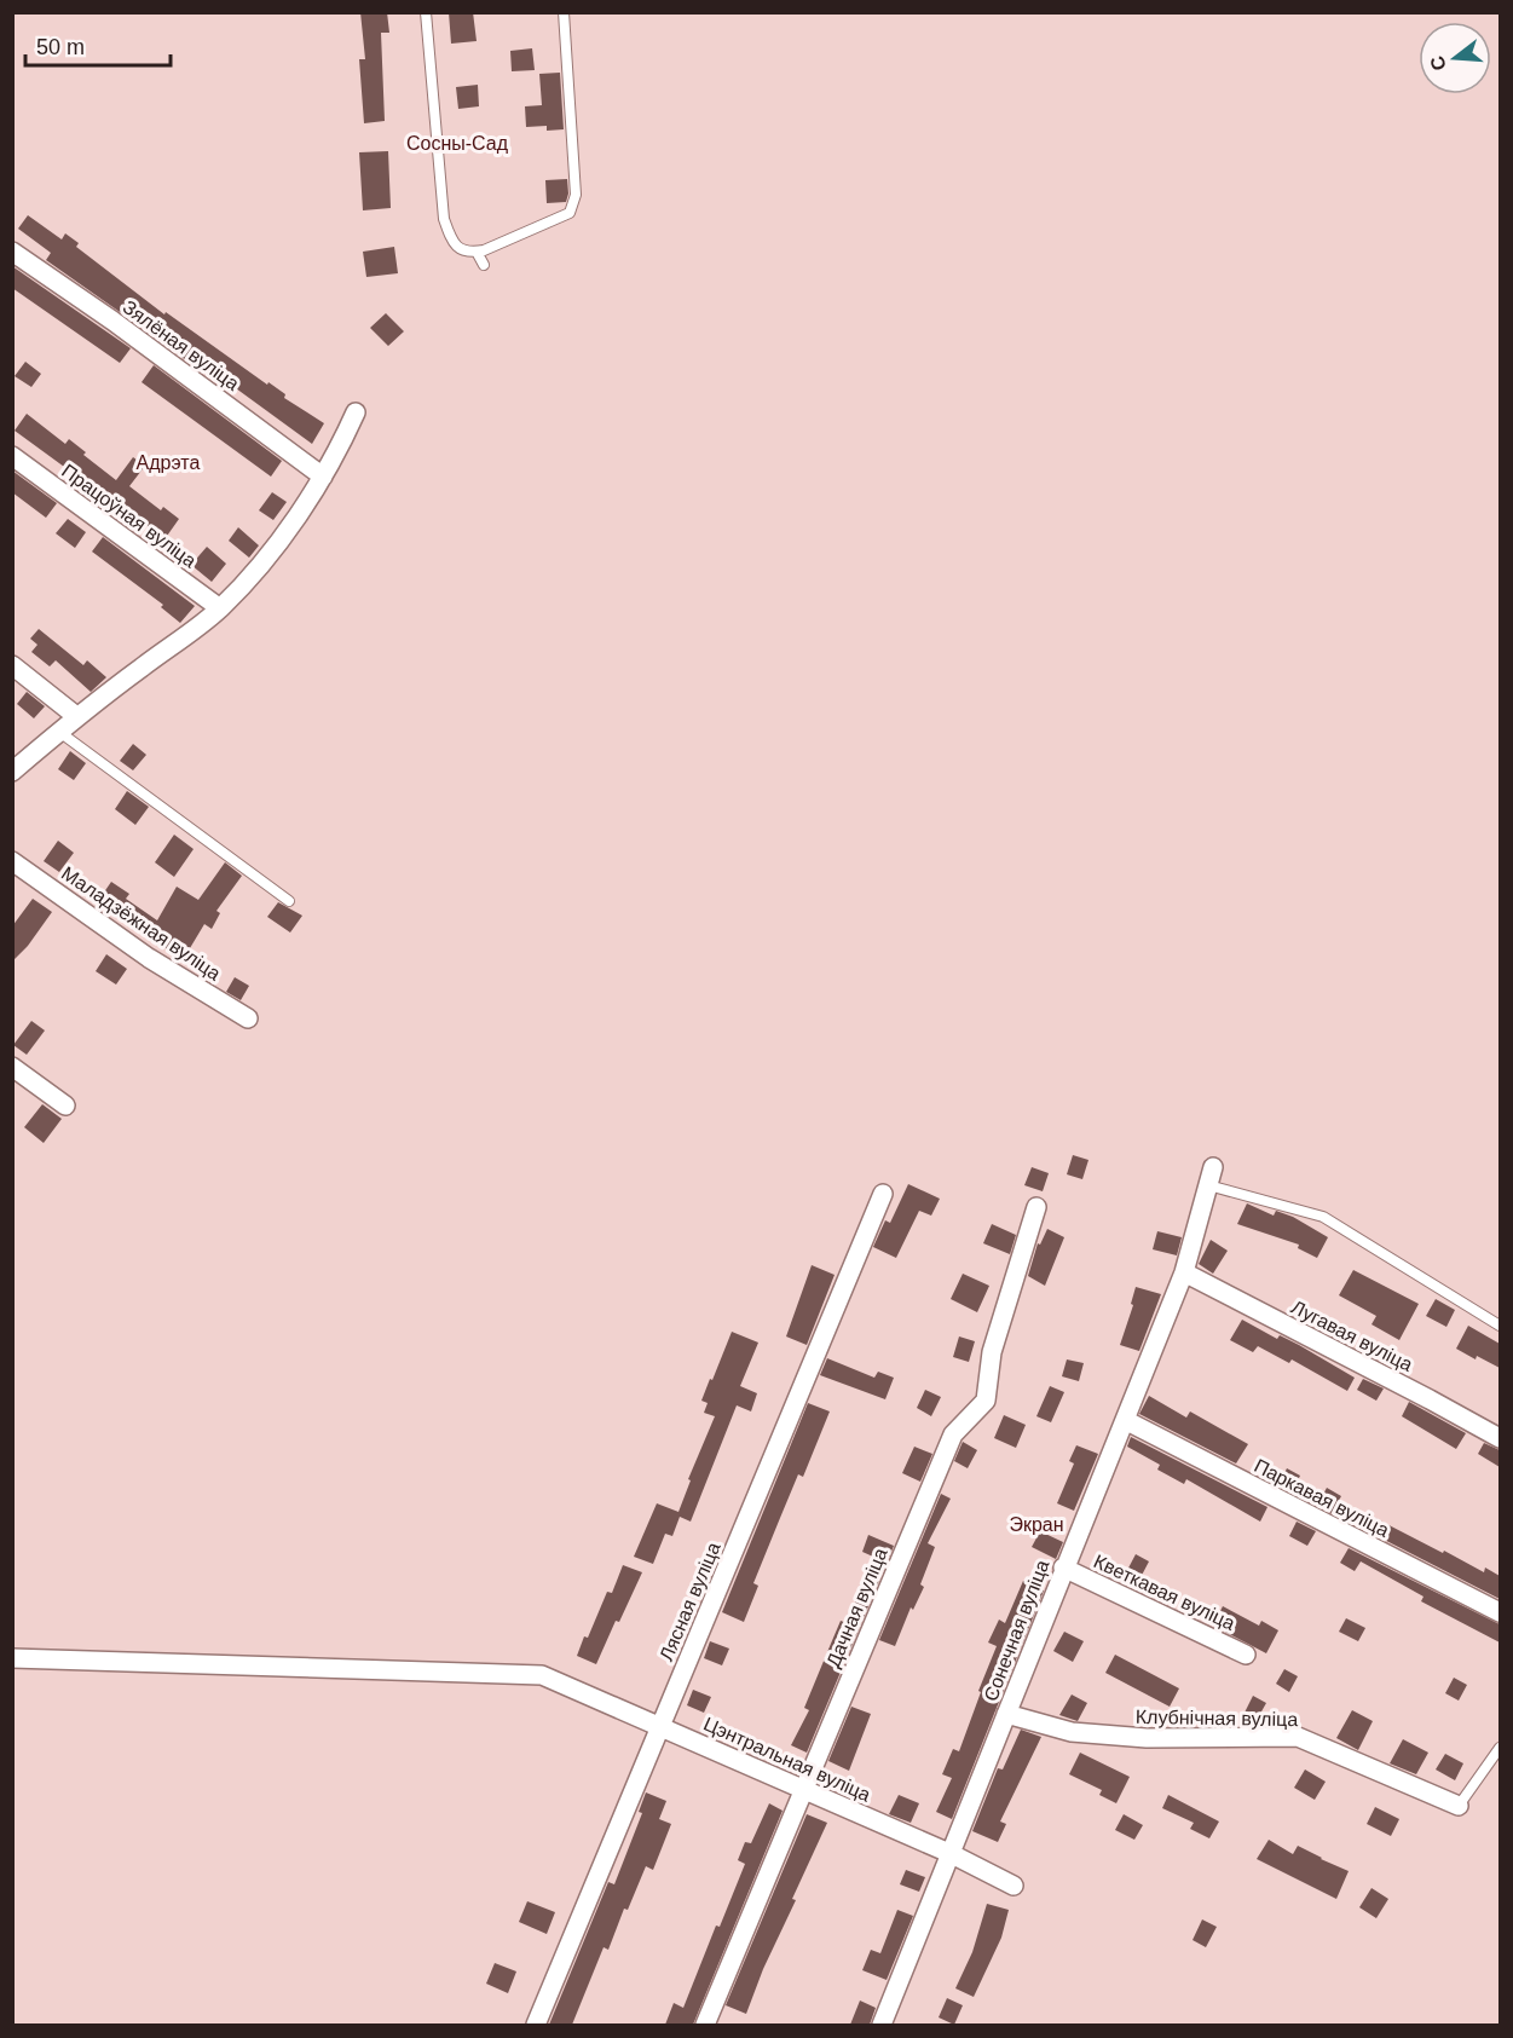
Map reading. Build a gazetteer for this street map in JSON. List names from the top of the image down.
{
  "streets": {
    "street": [
      "Зялёная вуліца",
      "Працоўная вуліца",
      "Маладзёжная вуліца",
      "Лугавая вуліца",
      "Паркавая вуліца",
      "Кветкавая вуліца",
      "Лясная вуліца",
      "Дачная вуліца",
      "Сонечная вуліца",
      "Клубнічная вуліца",
      "Цэнтральная вуліца"
    ]
  },
  "crossings": [
    ["Лугавая вуліца", "Сонечная вуліца"],
    ["Паркавая вуліца", "Сонечная вуліца"],
    ["Кветкавая вуліца", "Сонечная вуліца"],
    ["Лясная вуліца", "Цэнтральная вуліца"],
    ["Дачная вуліца", "Цэнтральная вуліца"],
    ["Сонечная вуліца", "Клубнічная вуліца"],
    ["Сонечная вуліца", "Цэнтральная вуліца"]
  ],
  "parks": ["Сосны-Сад", "Адрэта", "Экран"],
  "scale_bar": "50 m",
  "north": "left"
}
